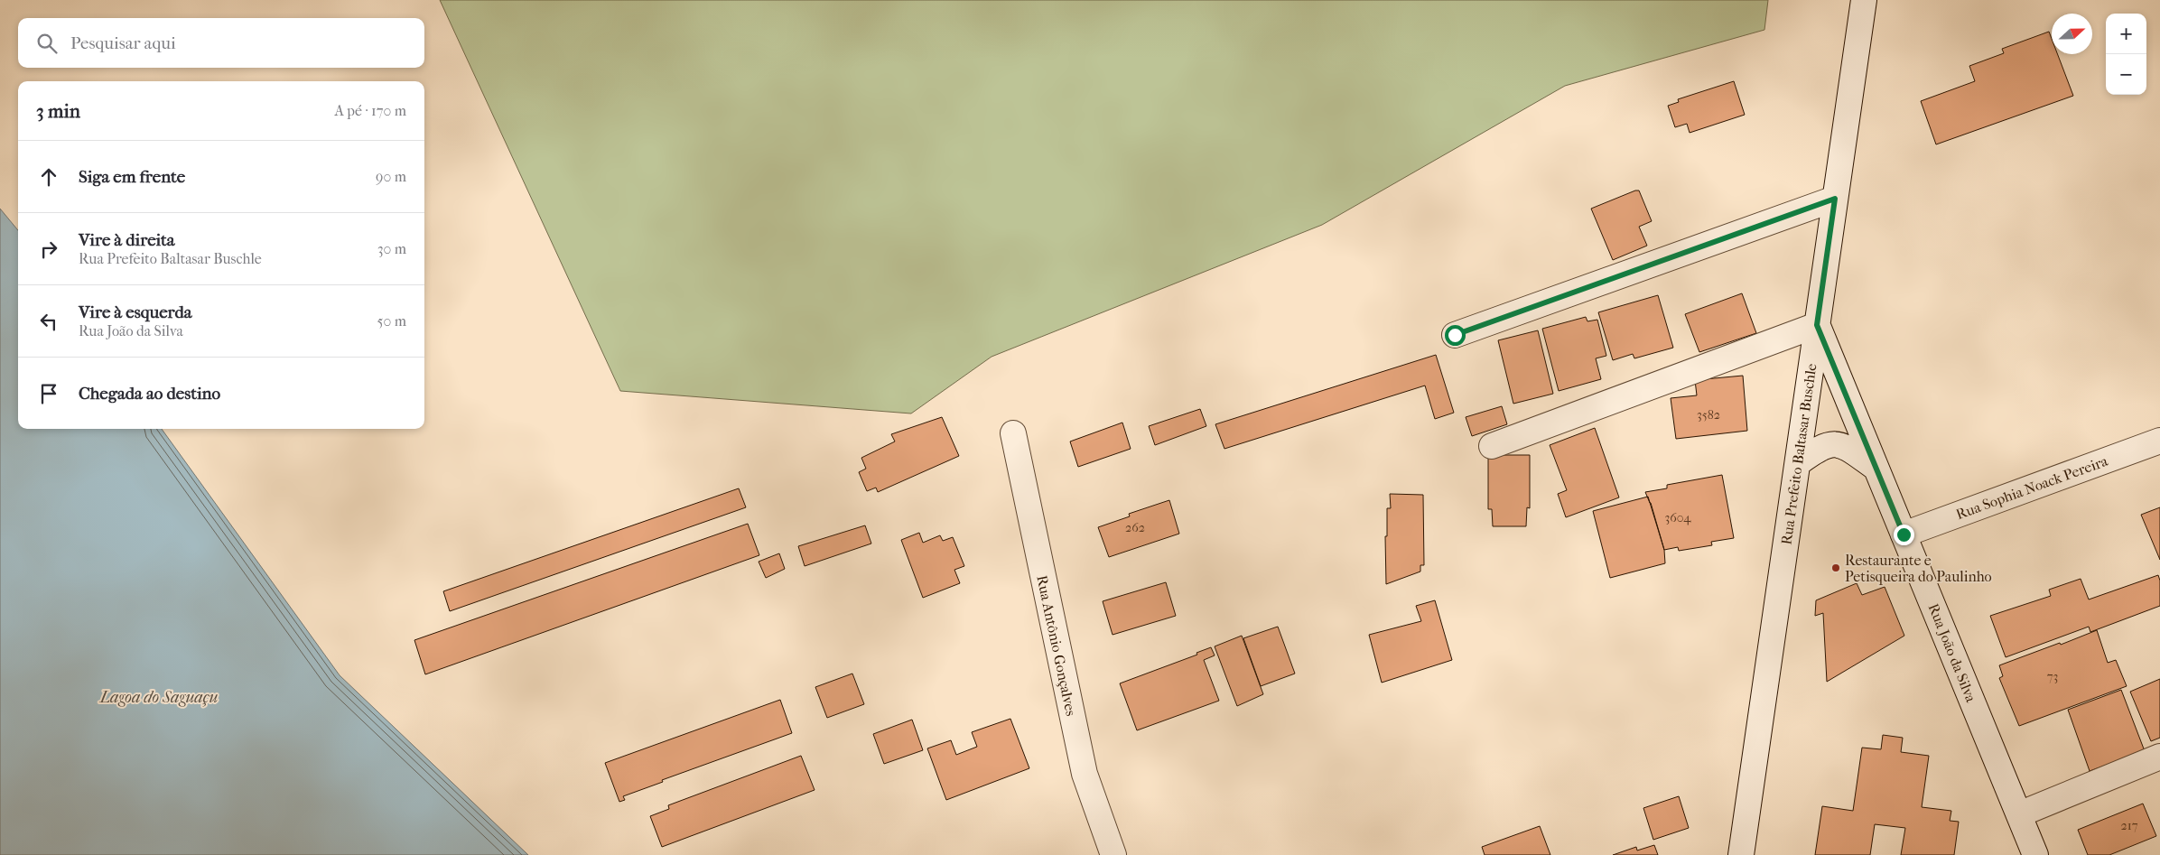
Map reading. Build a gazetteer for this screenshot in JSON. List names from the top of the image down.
{
  "streets": {
    "street": [
      "Rua Prefeito Baltasar Buschle",
      "Rua Sophia Noack Pereira",
      "Rua Antônio Gonçalves",
      "Rua João da Silva"
    ]
  },
  "crossings": [
    ["Rua Prefeito Baltasar Buschle", "Rua João da Silva"],
    ["Rua Sophia Noack Pereira", "Rua João da Silva"]
  ],
  "water": ["Lagoa do Saguaçu"],
  "places": ["Restaurante e Petisqueira do Paulinho"],
  "house_numbers": [
    "3582",
    "3604",
    "262",
    "73",
    "217"
  ],
  "north": "right",
  "page": {
    "map_buttons": ["+", "−"],
    "search": "Pesquisar aqui",
    "heading": ["3 min", "A pé · 170 m"],
    "list": [
      ["Siga em frente", "90 m"],
      ["Vire à direita", "Rua Prefeito Baltasar Buschle", "30 m"],
      ["Vire à esquerda", "Rua João da Silva", "50 m"],
      "Chegada ao destino"
    ]
  }
}
